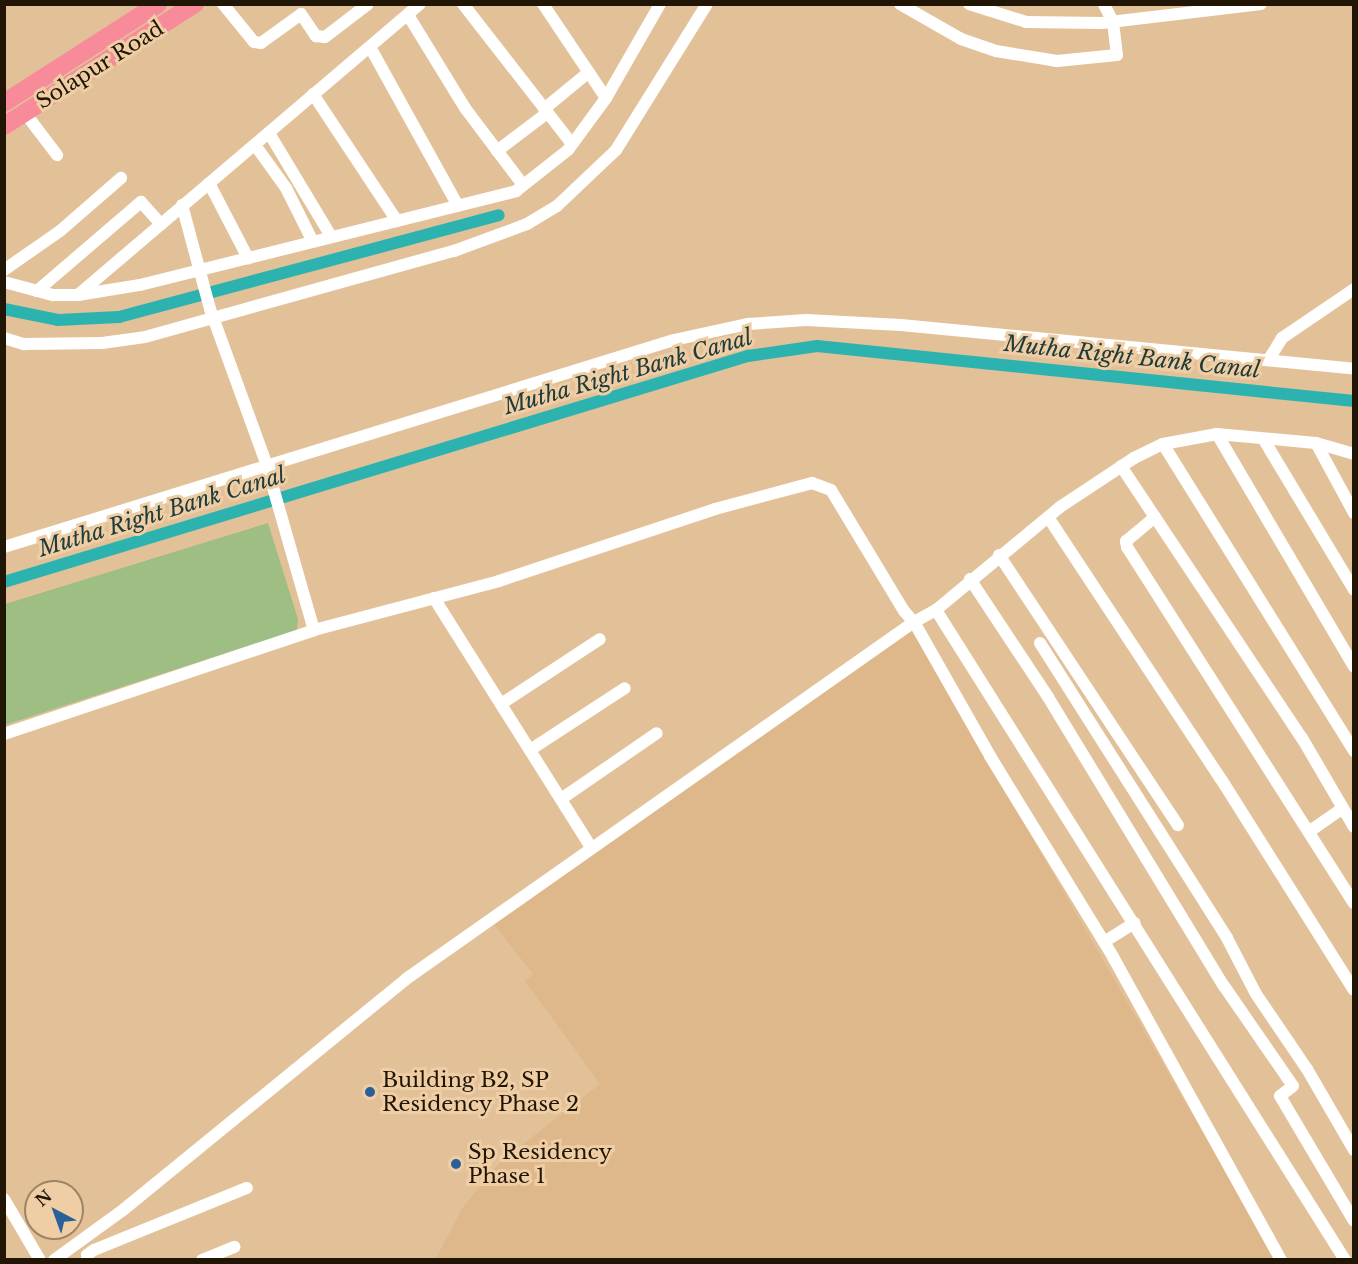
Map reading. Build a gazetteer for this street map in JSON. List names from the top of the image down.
{
  "streets": {
    "highway": ["Solapur Road"]
  },
  "water": ["Mutha Right Bank Canal"],
  "places": ["Building B2, SP Residency Phase 2", "Sp Residency Phase 1"],
  "north": "top left"
}
